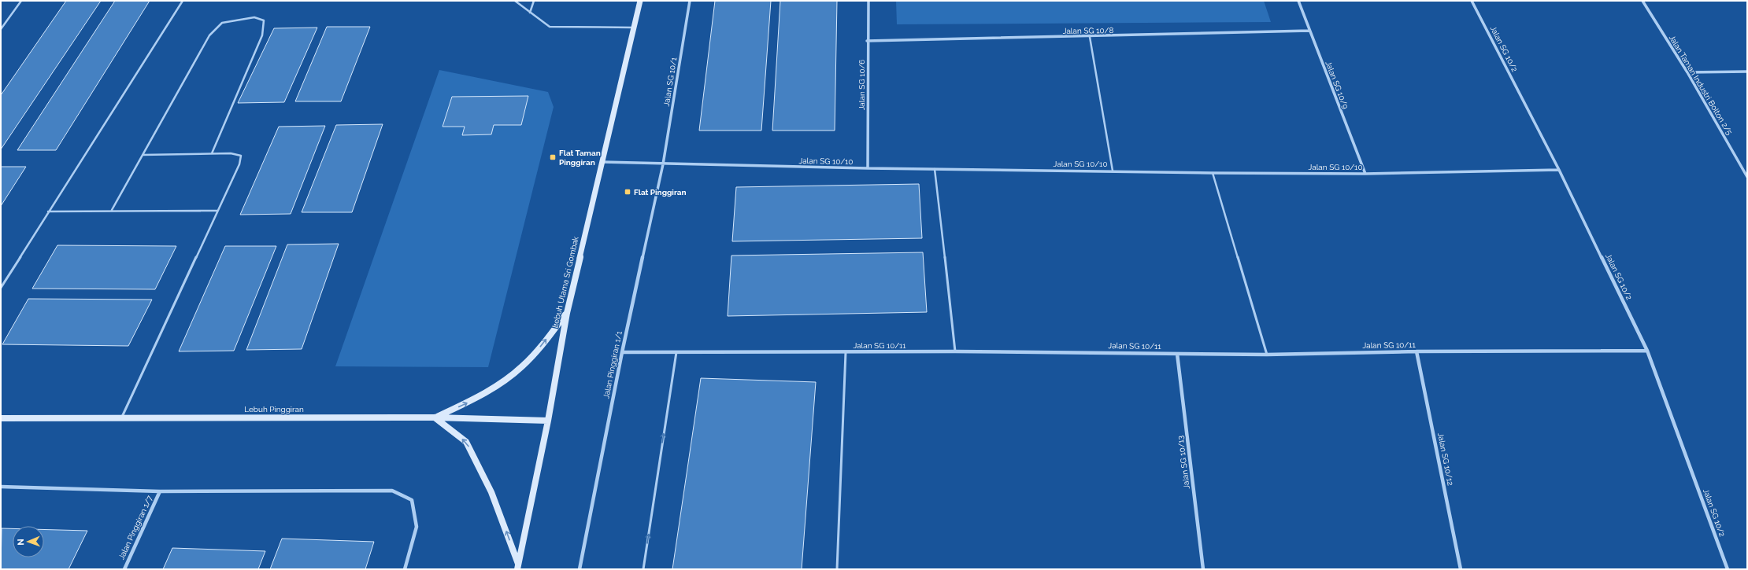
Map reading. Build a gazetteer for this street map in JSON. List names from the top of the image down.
{
  "streets": {
    "street": [
      "Jalan SG 10/8",
      "Jalan SG 10/2",
      "Jalan SG 10/1",
      "Jalan SG 10/6",
      "Jalan SG 10/9",
      "Jalan Taman Industri Bolton 2/5",
      "Jalan SG 10/10",
      "Lebuh Utama Sri Gombak",
      "Jalan SG 10/11",
      "Jalan Pinggiran 1/1",
      "Lebuh Pinggiran",
      "Jalan SG 10/12",
      "Jalan SG 10/13",
      "Jalan Pinggiran 1/7"
    ]
  },
  "crossings": [
    ["Jalan SG 10/8", "Jalan SG 10/6"],
    ["Jalan SG 10/8", "Jalan SG 10/9"],
    ["Jalan SG 10/2", "Jalan SG 10/10"],
    ["Jalan SG 10/2", "Jalan SG 10/11"],
    ["Jalan SG 10/1", "Jalan SG 10/10"],
    ["Jalan SG 10/1", "Jalan Pinggiran 1/1"],
    ["Jalan SG 10/6", "Jalan SG 10/10"],
    ["Jalan SG 10/9", "Jalan SG 10/10"],
    ["Jalan SG 10/10", "Lebuh Utama Sri Gombak"],
    ["Jalan SG 10/10", "Jalan Pinggiran 1/1"],
    ["Lebuh Utama Sri Gombak", "Lebuh Pinggiran"],
    ["Jalan SG 10/11", "Jalan Pinggiran 1/1"],
    ["Jalan SG 10/11", "Jalan SG 10/12"],
    ["Jalan SG 10/11", "Jalan SG 10/13"]
  ],
  "places": {
    "transit": ["Flat Taman Pinggiran", "Flat Pinggiran"]
  },
  "north": "left"
}
